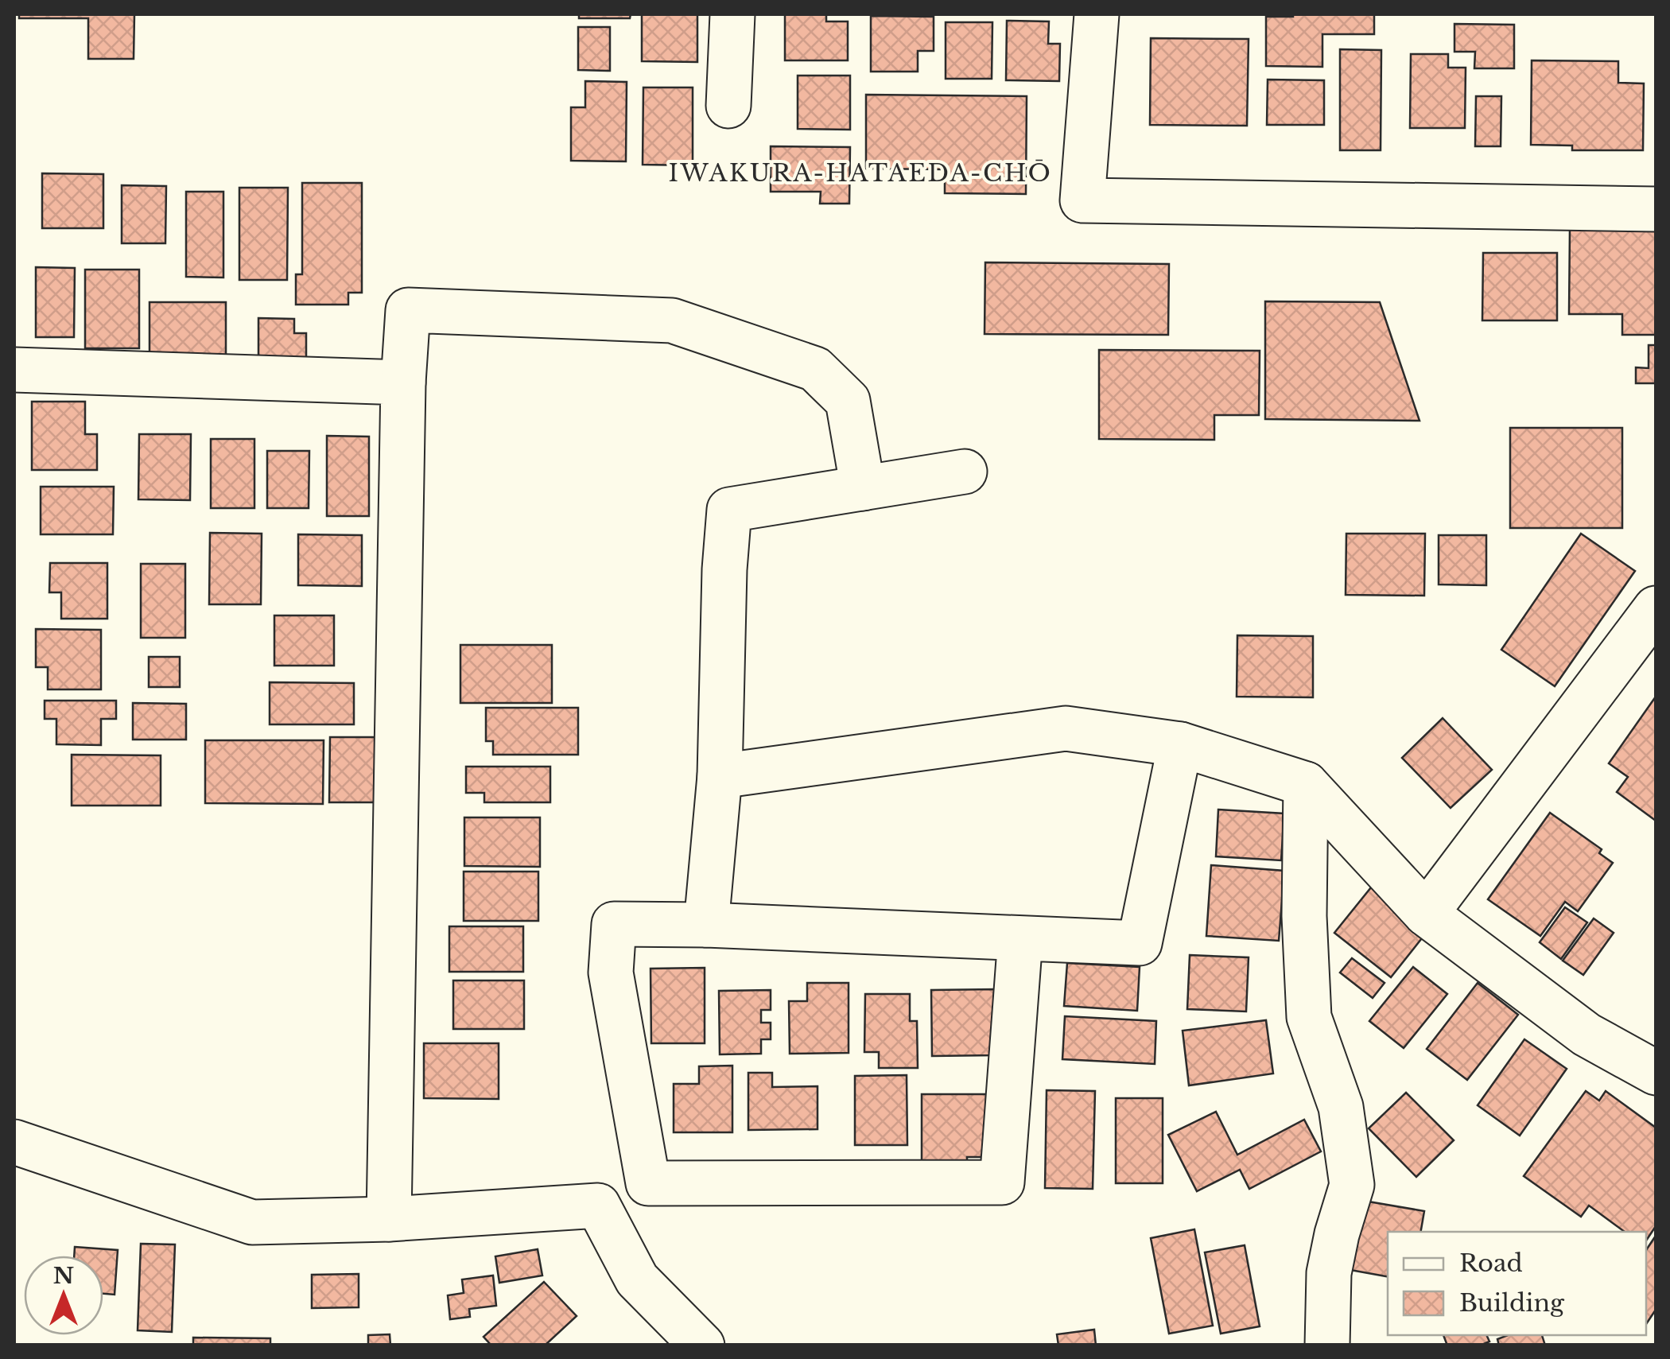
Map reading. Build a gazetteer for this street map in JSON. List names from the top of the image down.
{
  "districts": ["IWAKURA-HATAEDA-CHŌ"],
  "legend": ["Road", "Building"],
  "north": "top"
}
